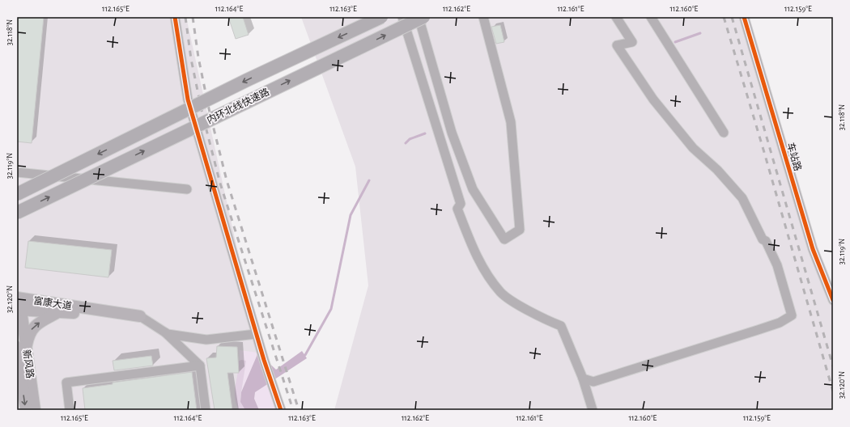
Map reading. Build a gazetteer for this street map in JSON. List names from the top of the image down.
{
  "streets": {
    "highway": ["内环北线快速路"],
    "main road": ["富康大道", "新风路"],
    "street": ["车站路"]
  },
  "crossings": [
    ["富康大道", "新风路"]
  ],
  "coordinates": [
    "112.165°E",
    "112.164°E",
    "112.163°E",
    "112.162°E",
    "112.161°E",
    "112.160°E",
    "112.159°E",
    "32.118°N",
    "32.119°N",
    "32.120°N"
  ]
}
